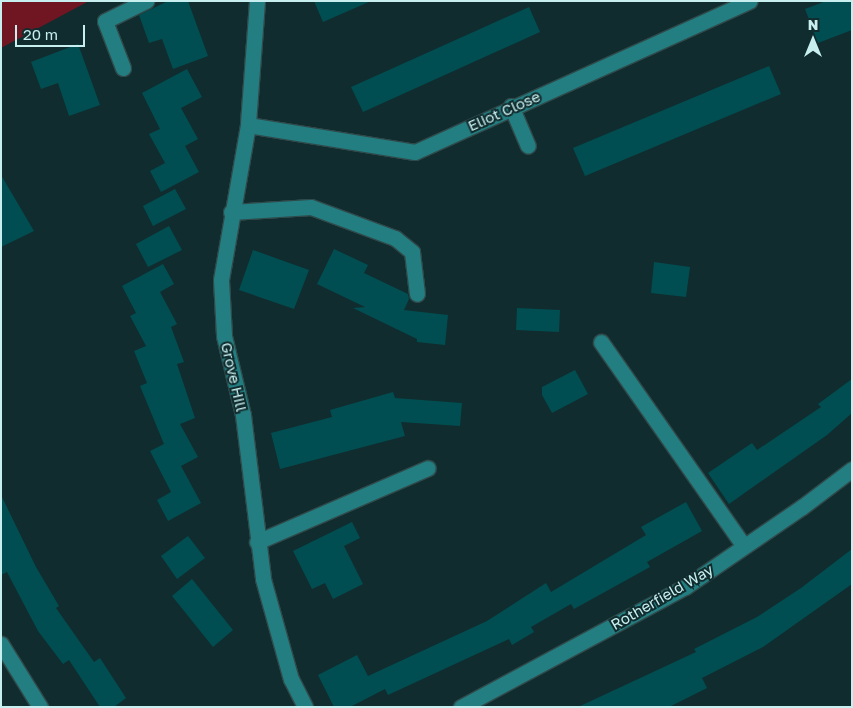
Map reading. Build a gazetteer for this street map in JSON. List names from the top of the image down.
{
  "streets": {
    "street": ["Eliot Close", "Grove Hill", "Rotherfield Way"]
  },
  "crossings": [
    ["Eliot Close", "Grove Hill"]
  ],
  "scale_bar": "20 m",
  "north": "top"
}
